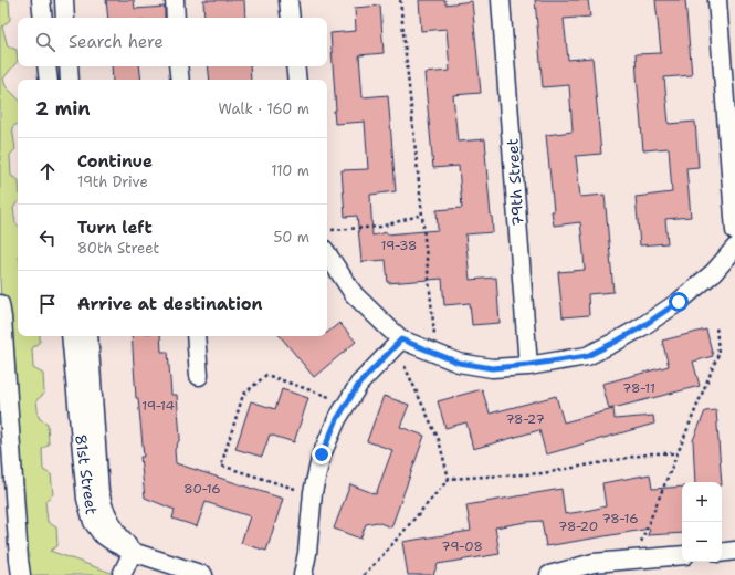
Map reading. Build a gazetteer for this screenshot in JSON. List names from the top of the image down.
{
  "streets": {
    "street": ["79th Street", "81st Street"]
  },
  "house_numbers": [
    "19-38",
    "78-11",
    "19-14",
    "78-27",
    "80-16",
    "78-16",
    "78-20",
    "79-08"
  ],
  "page": {
    "search": "Search here",
    "heading": ["2 min", "Walk · 160 m"],
    "list": [
      ["Continue", "19th Drive", "110 m"],
      ["Turn left", "80th Street", "50 m"],
      "Arrive at destination"
    ],
    "map_buttons": ["+", "−"]
  }
}
